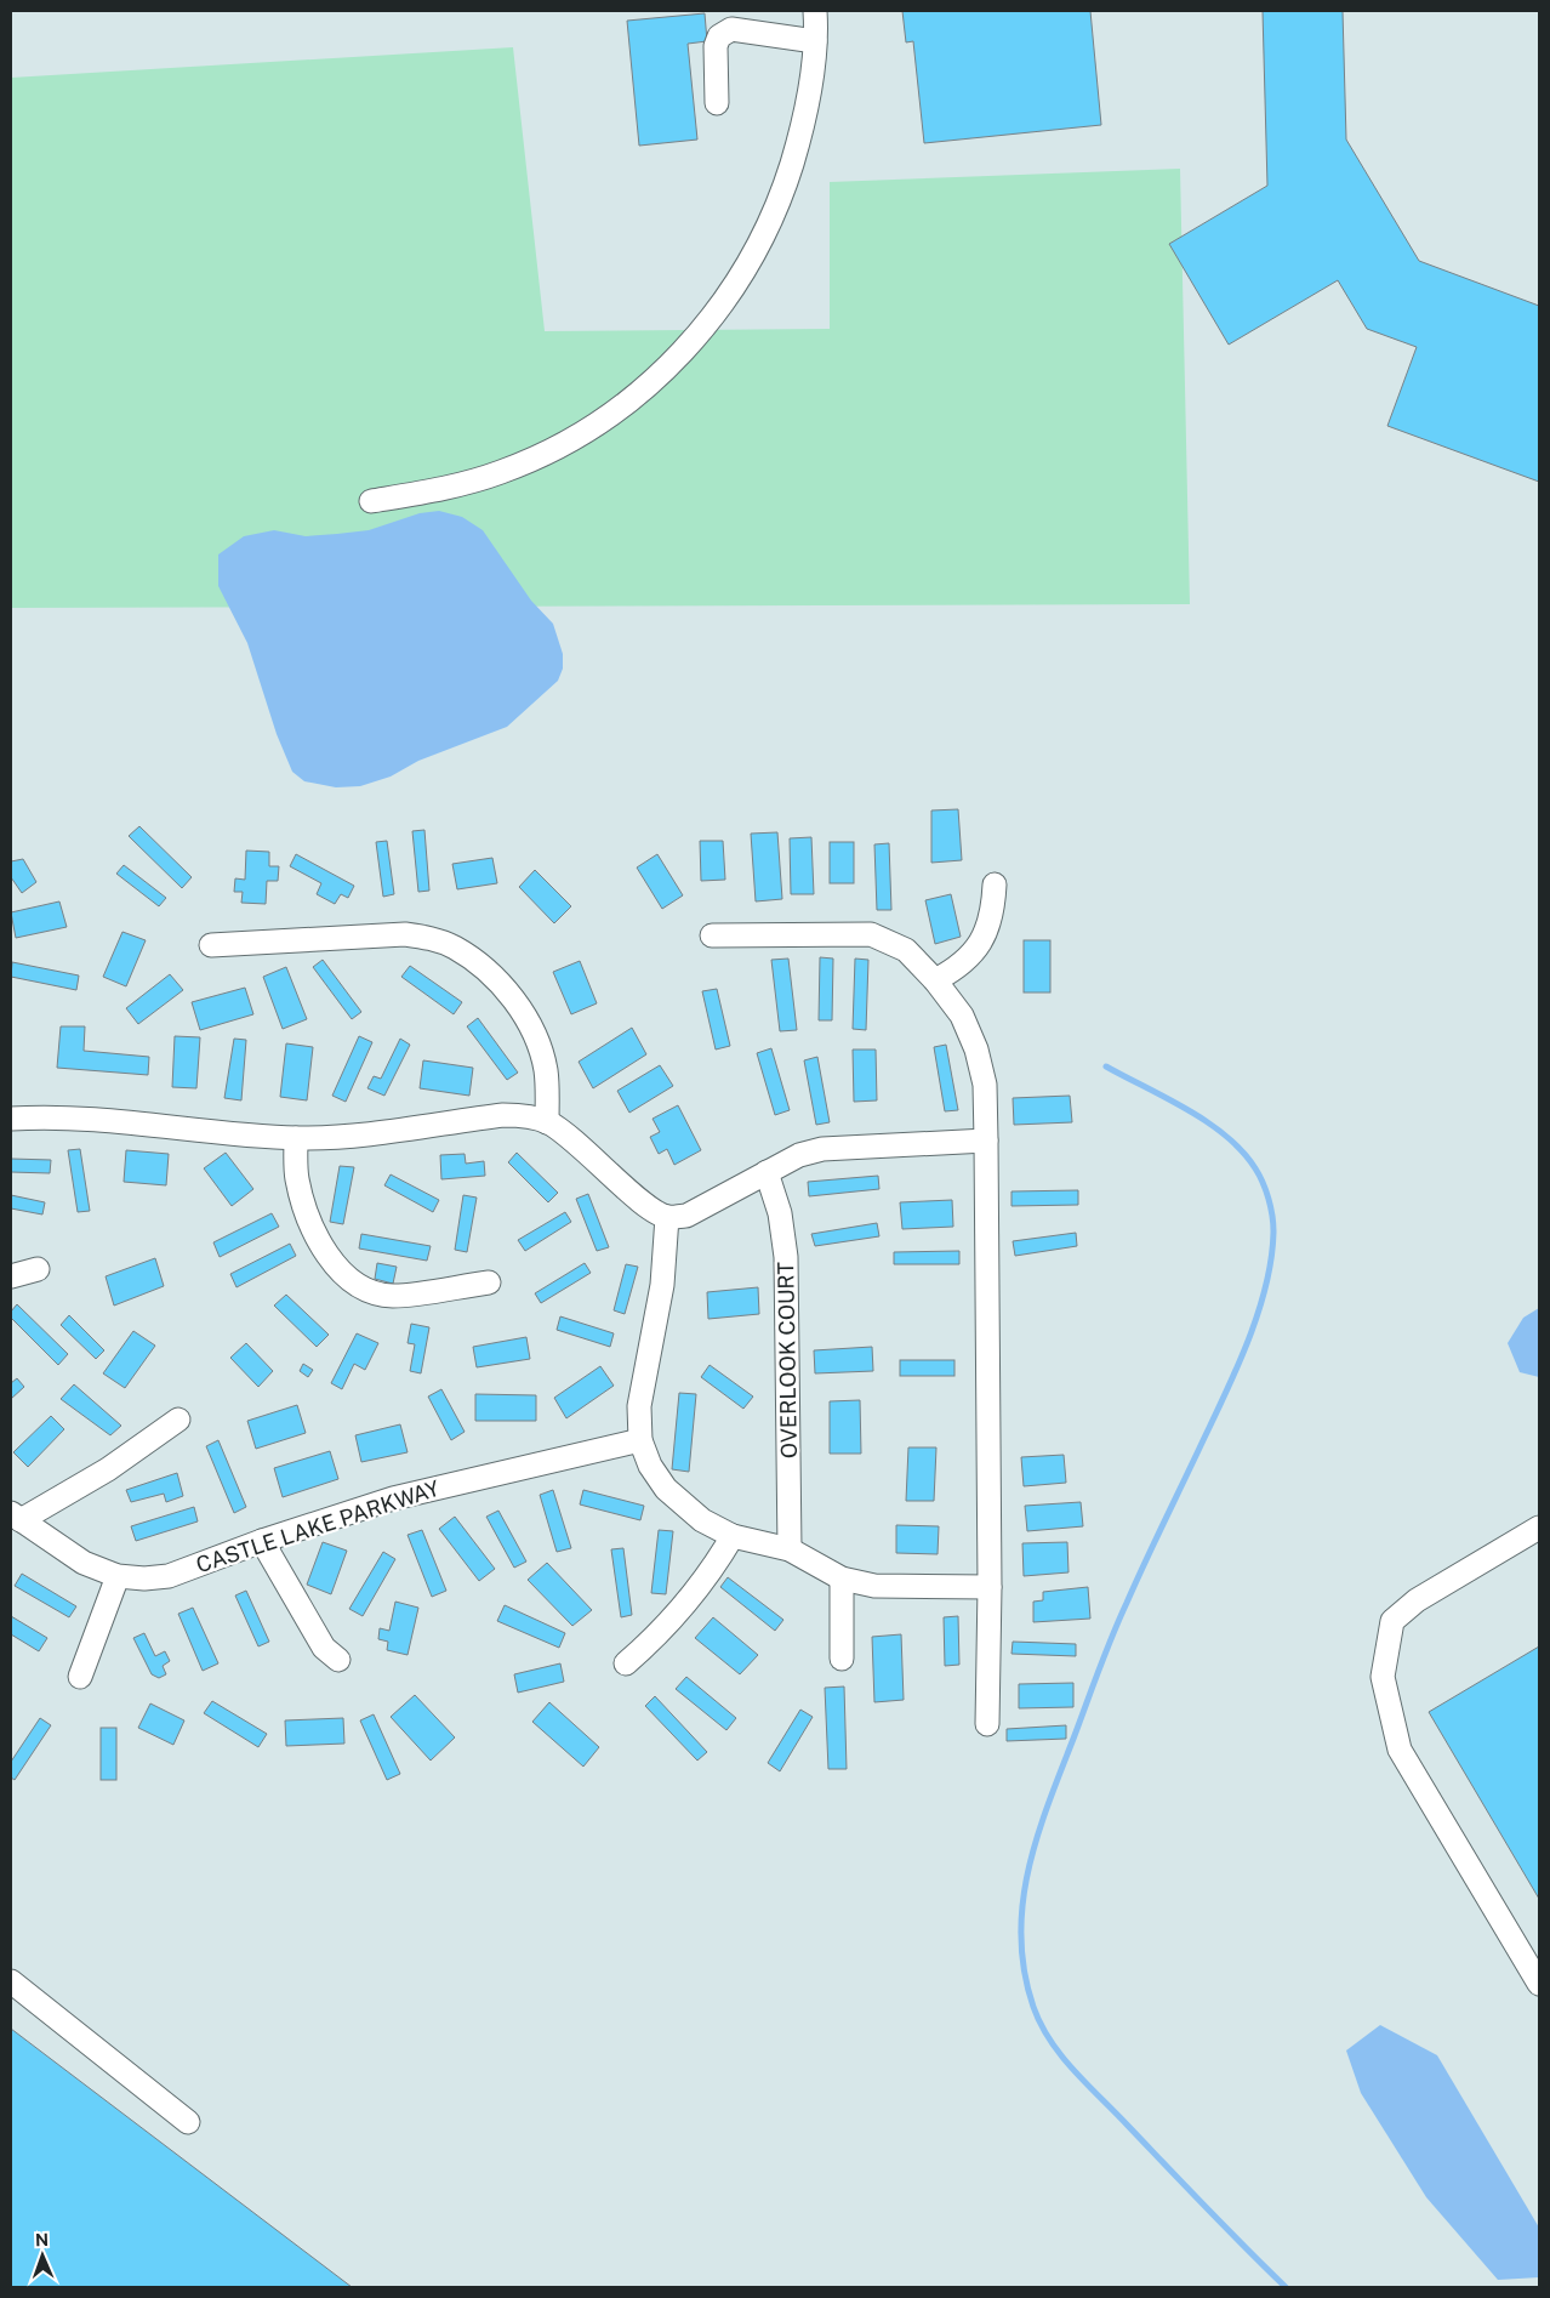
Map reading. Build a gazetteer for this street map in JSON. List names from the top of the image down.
{
  "streets": {
    "street": ["OVERLOOK COURT", "CASTLE LAKE PARKWAY"]
  },
  "north": "top"
}
